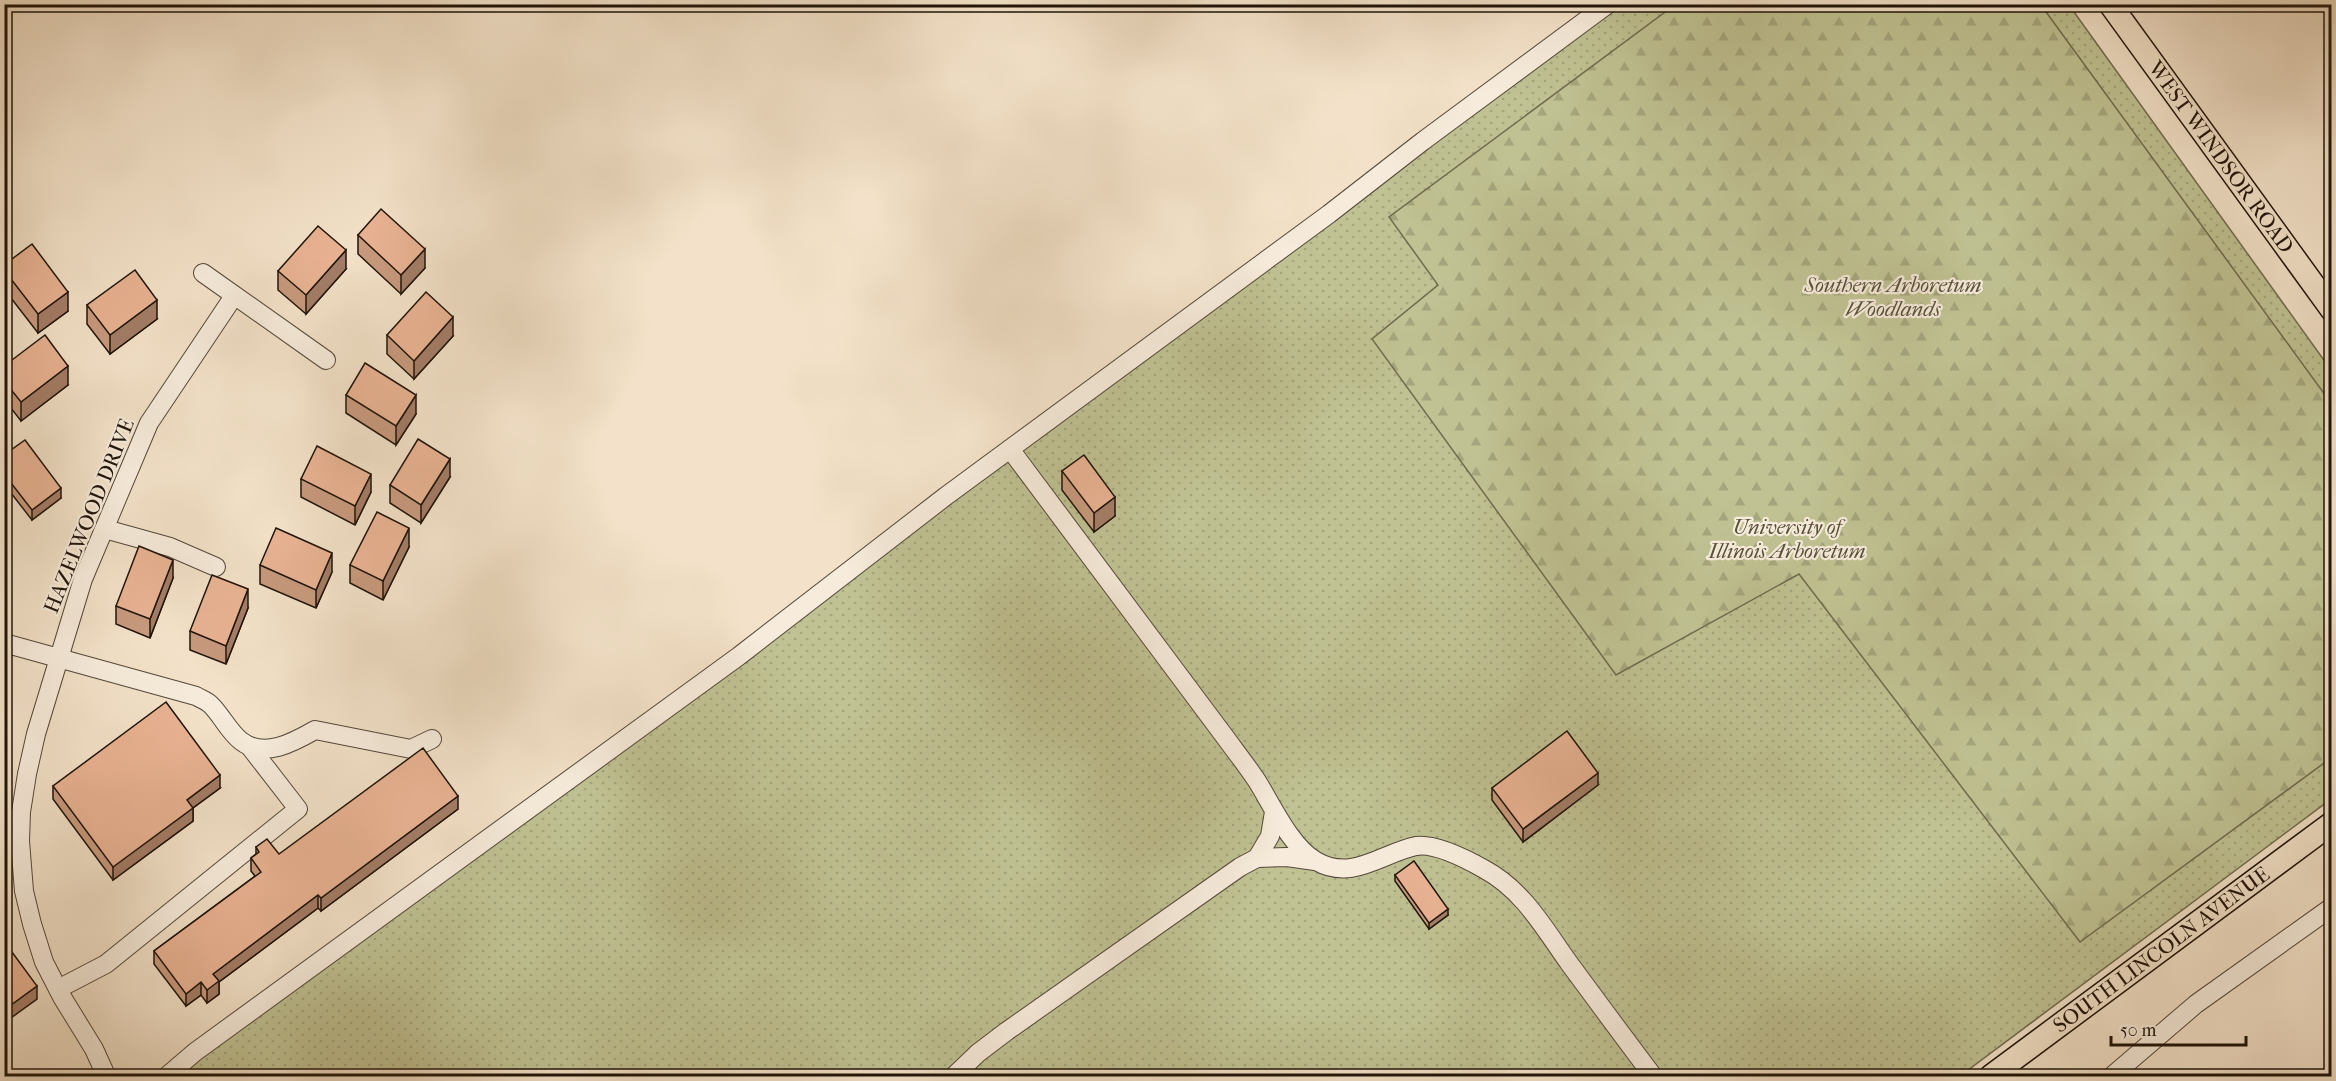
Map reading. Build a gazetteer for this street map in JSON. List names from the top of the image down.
{
  "streets": {
    "main road": ["WEST WINDSOR ROAD", "SOUTH LINCOLN AVENUE"],
    "street": ["HAZELWOOD DRIVE"]
  },
  "parks": ["Southern Arboretum Woodlands", "University of Illinois Arboretum"],
  "scale_bar": "50 m"
}
